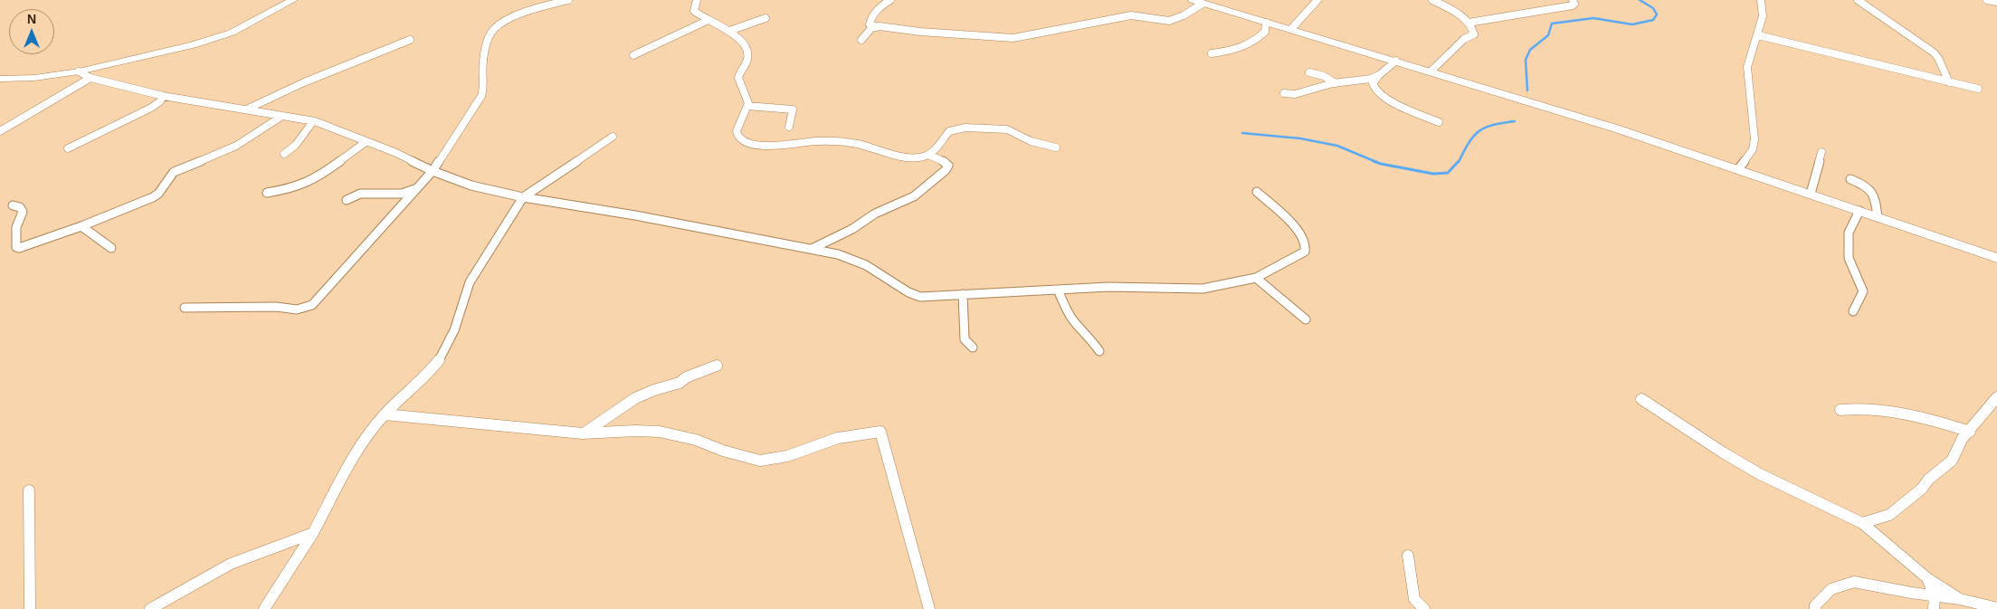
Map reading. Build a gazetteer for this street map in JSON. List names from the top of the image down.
{
  "north": "top"
}
